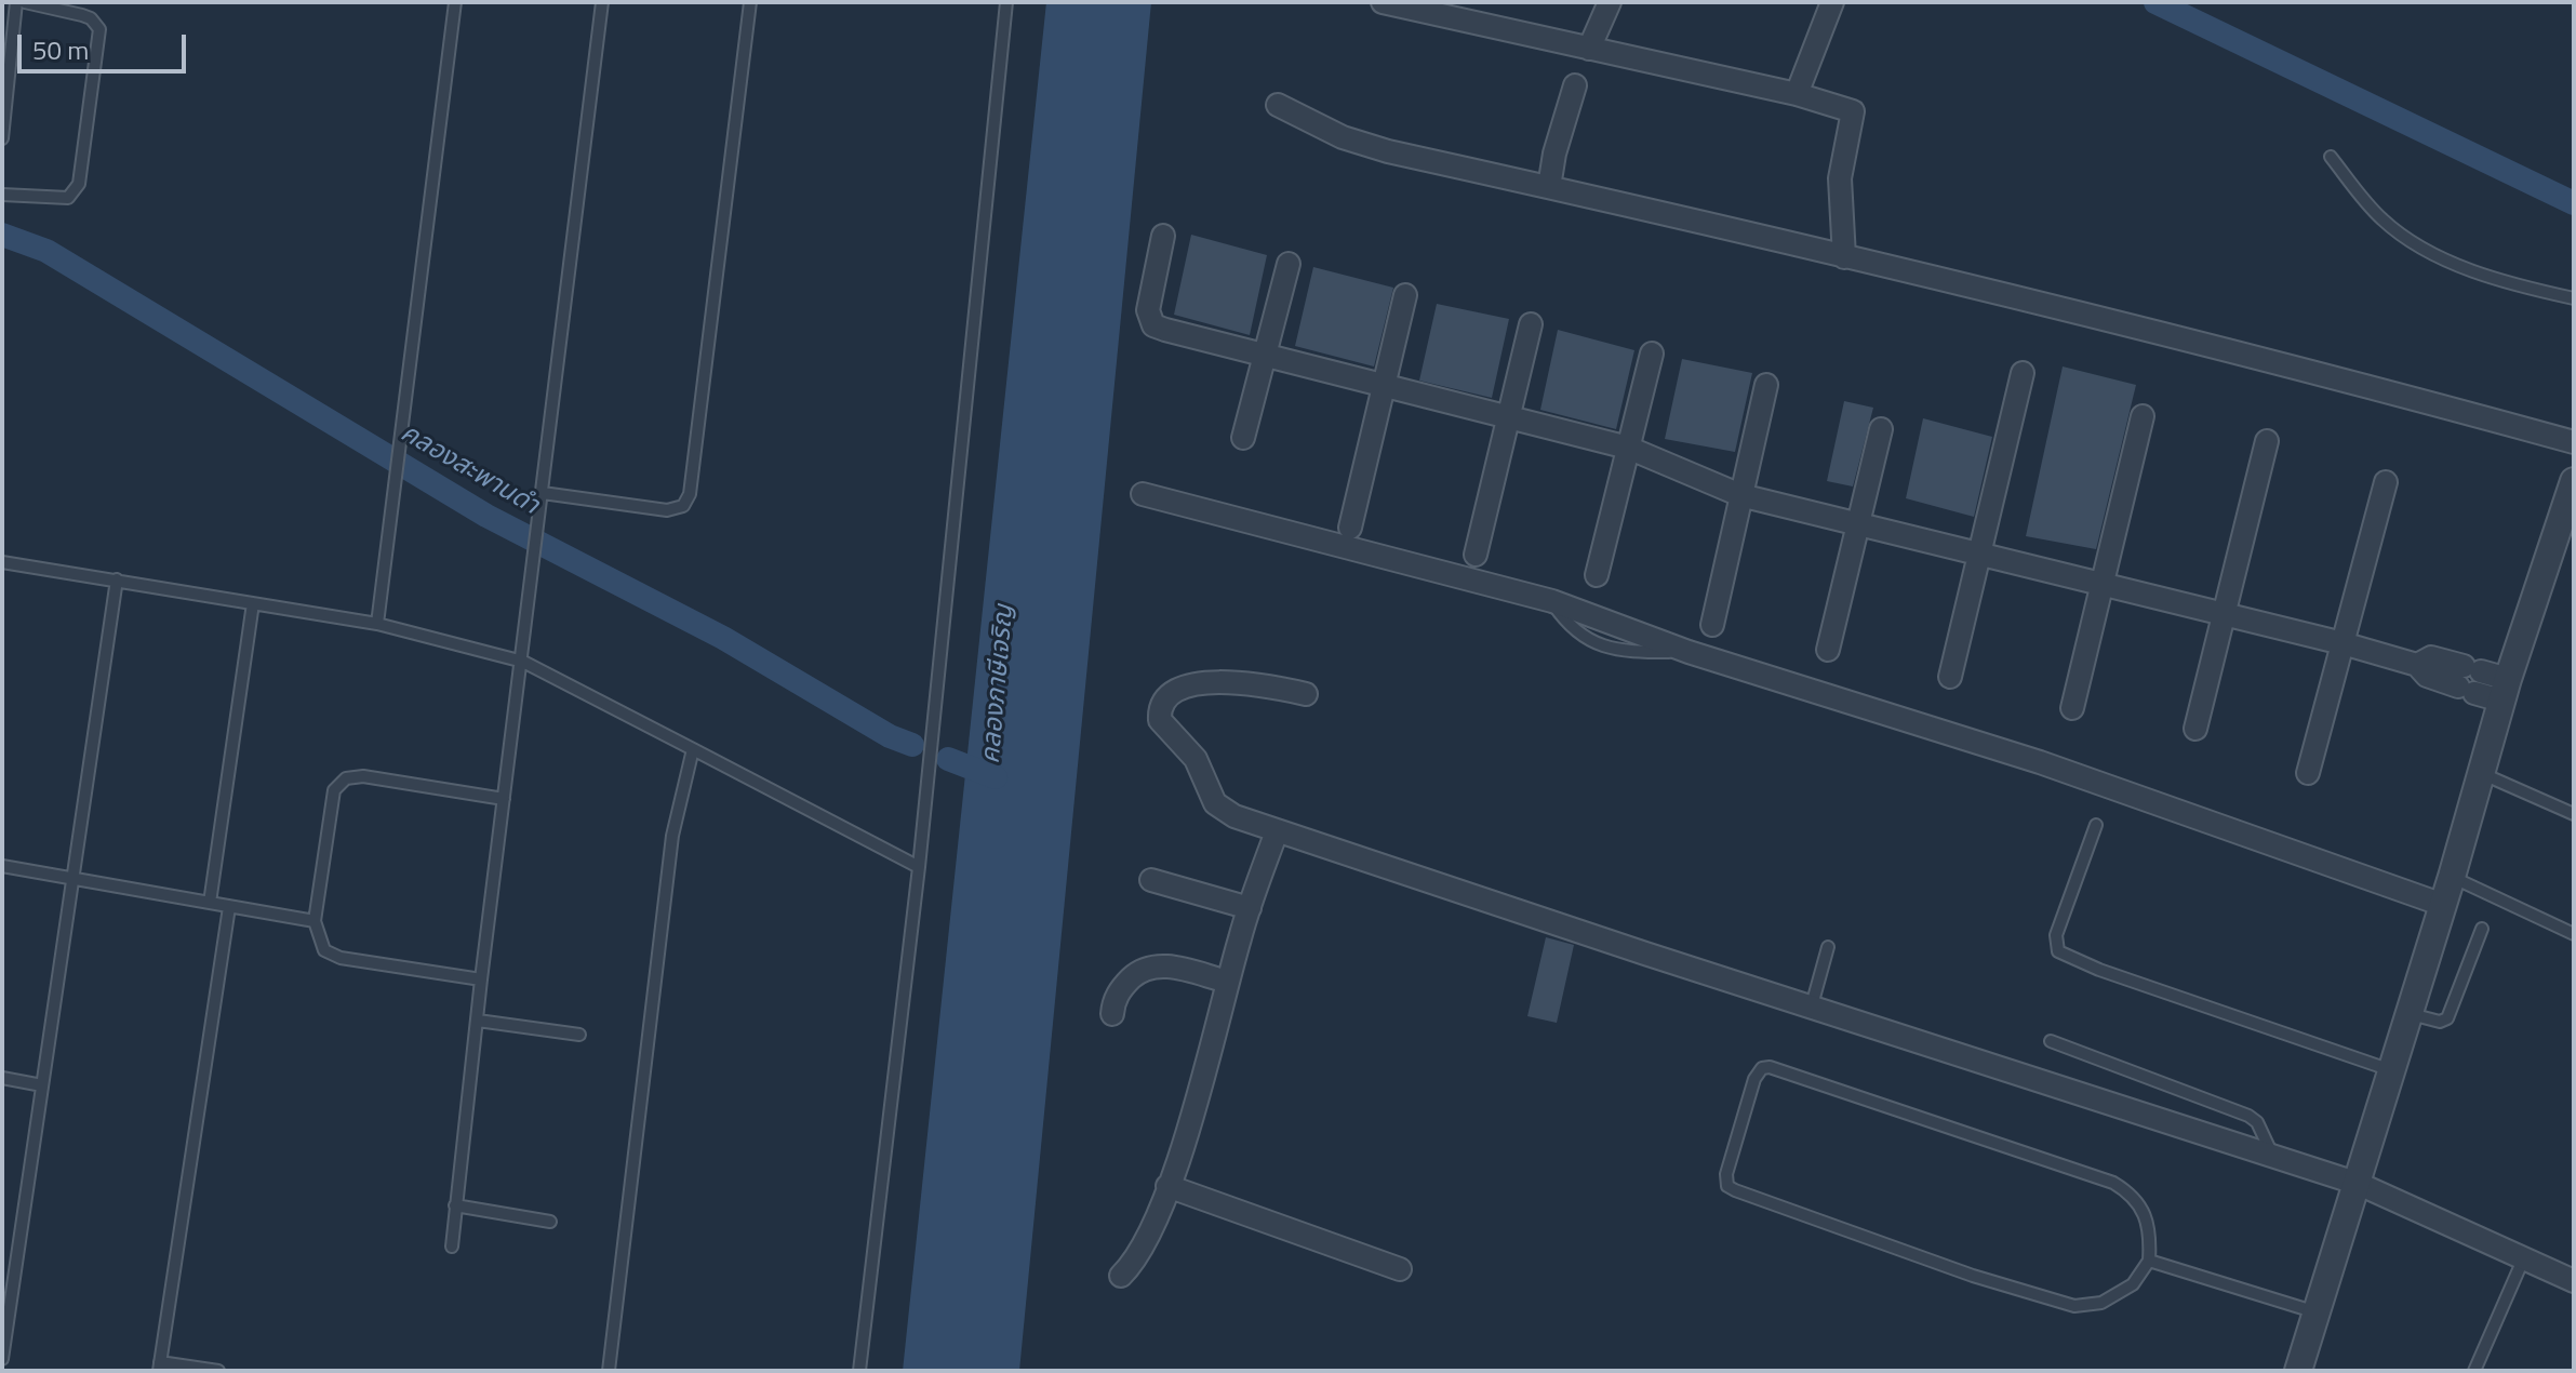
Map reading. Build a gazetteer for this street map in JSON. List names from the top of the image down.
{
  "water": ["คลองสะพานดำ", "คลองภาษีเจริญ"],
  "scale_bar": "50 m"
}
